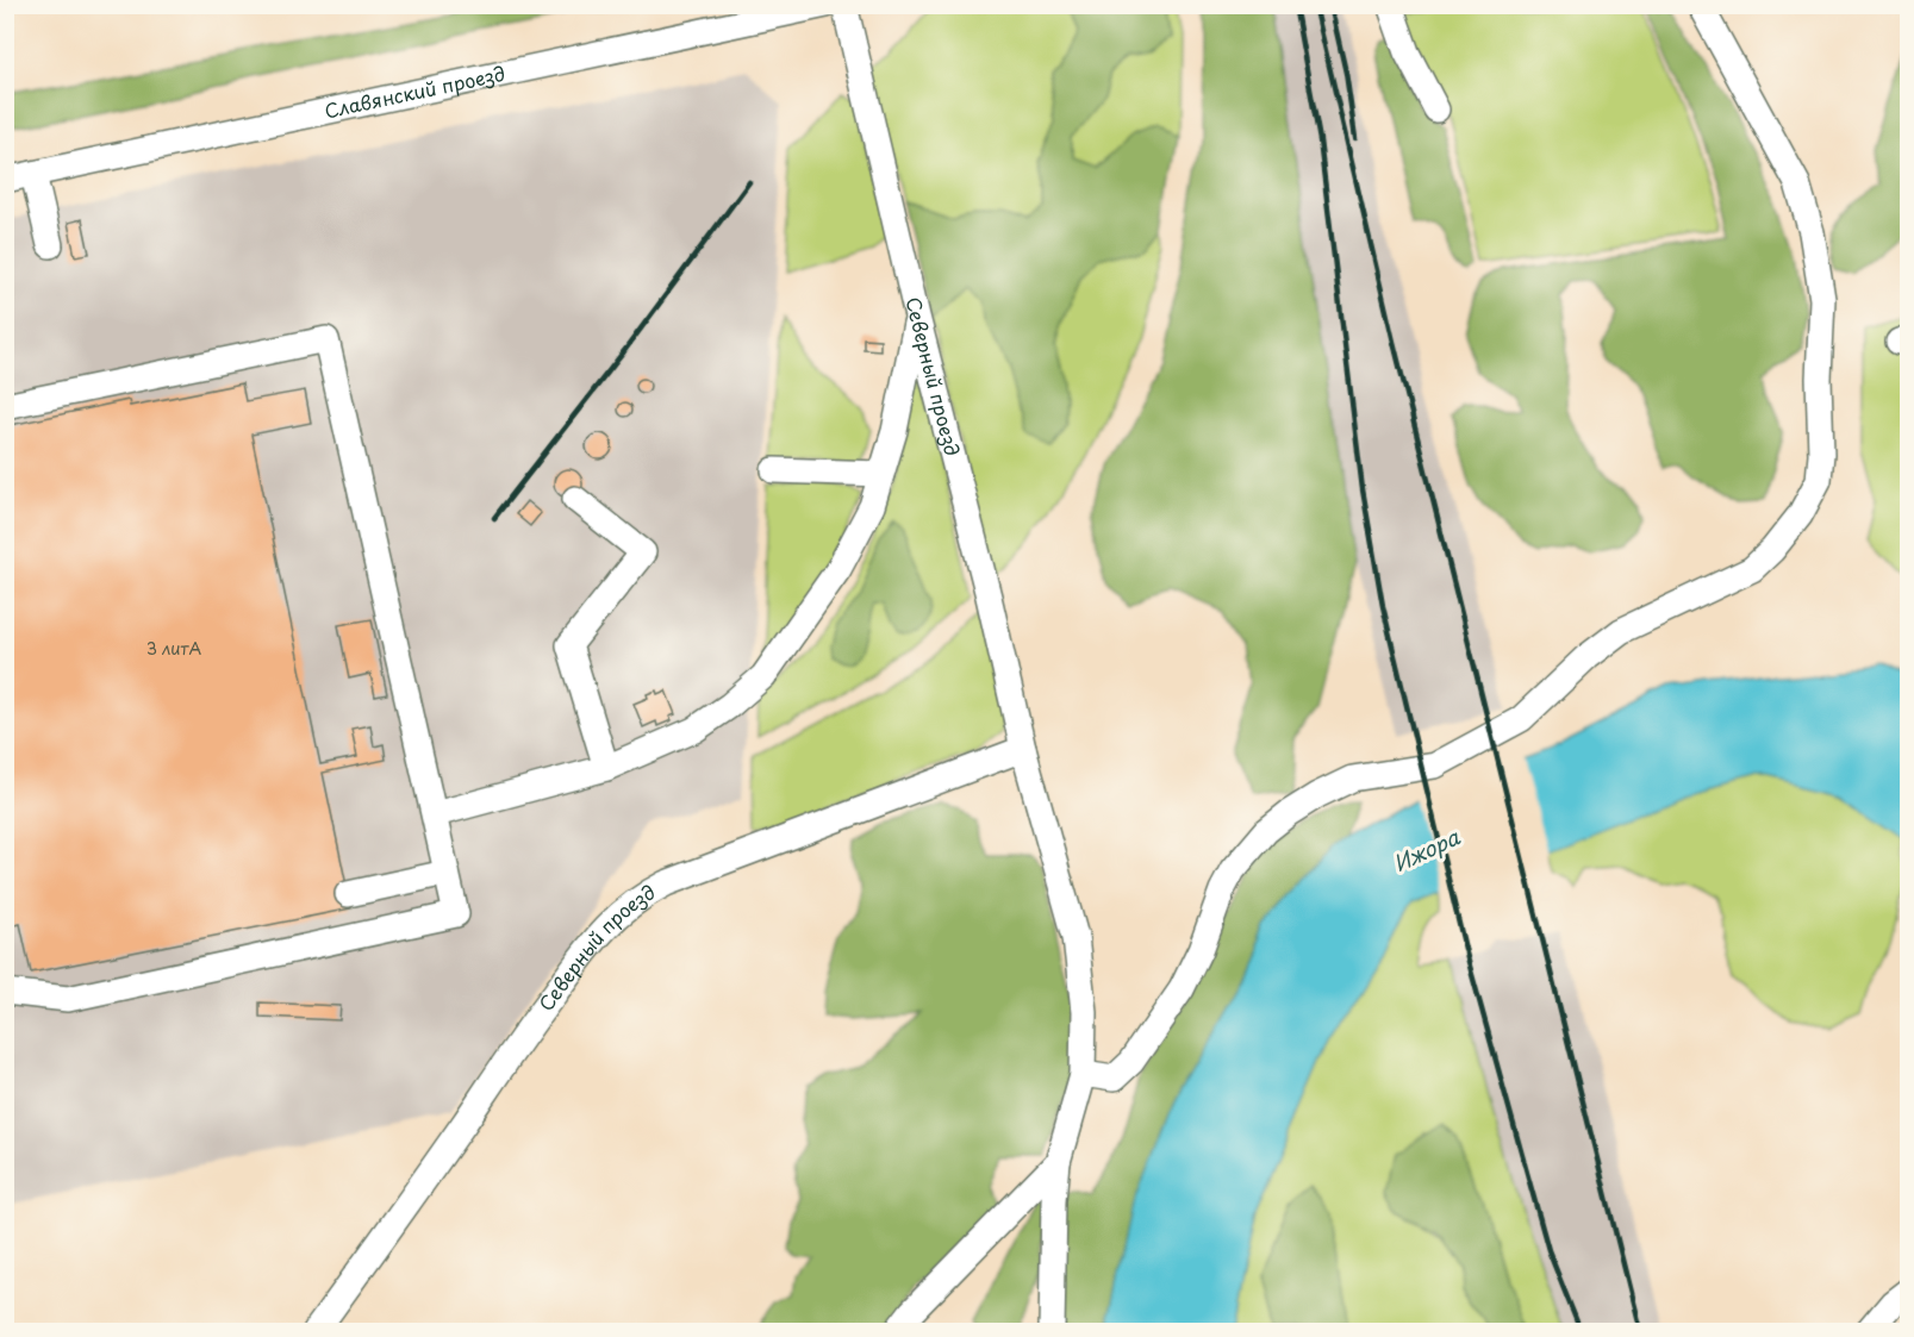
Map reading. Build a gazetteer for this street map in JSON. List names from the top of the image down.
{
  "streets": {
    "street": ["Славянский проезд", "Северный проезд"]
  },
  "water": ["Ижора"],
  "house_numbers": ["3 литА"]
}
